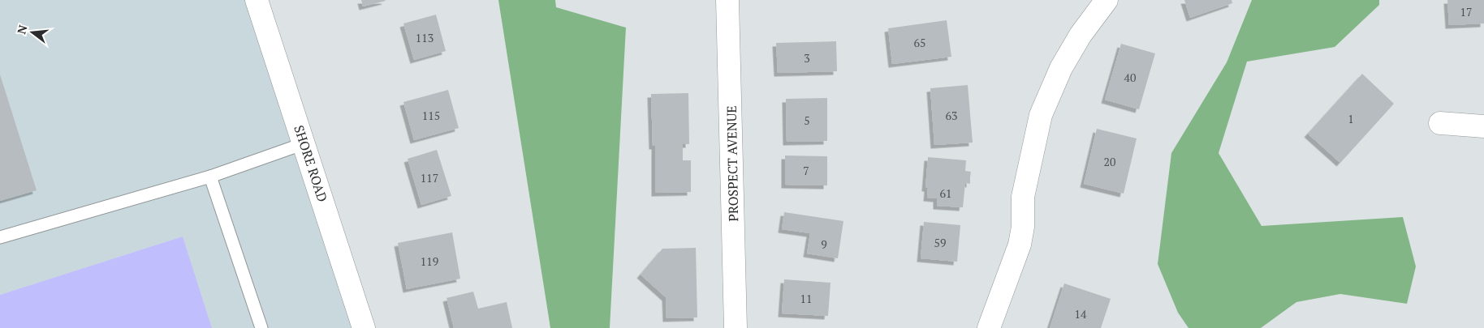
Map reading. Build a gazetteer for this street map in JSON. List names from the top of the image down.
{
  "streets": {
    "main road": ["SHORE ROAD", "PROSPECT AVENUE"]
  },
  "house_numbers": [
    "17",
    "113",
    "65",
    "3",
    "40",
    "115",
    "63",
    "1",
    "5",
    "20",
    "7",
    "117",
    "61",
    "59",
    "9",
    "119",
    "11",
    "14"
  ],
  "north": "left"
}
